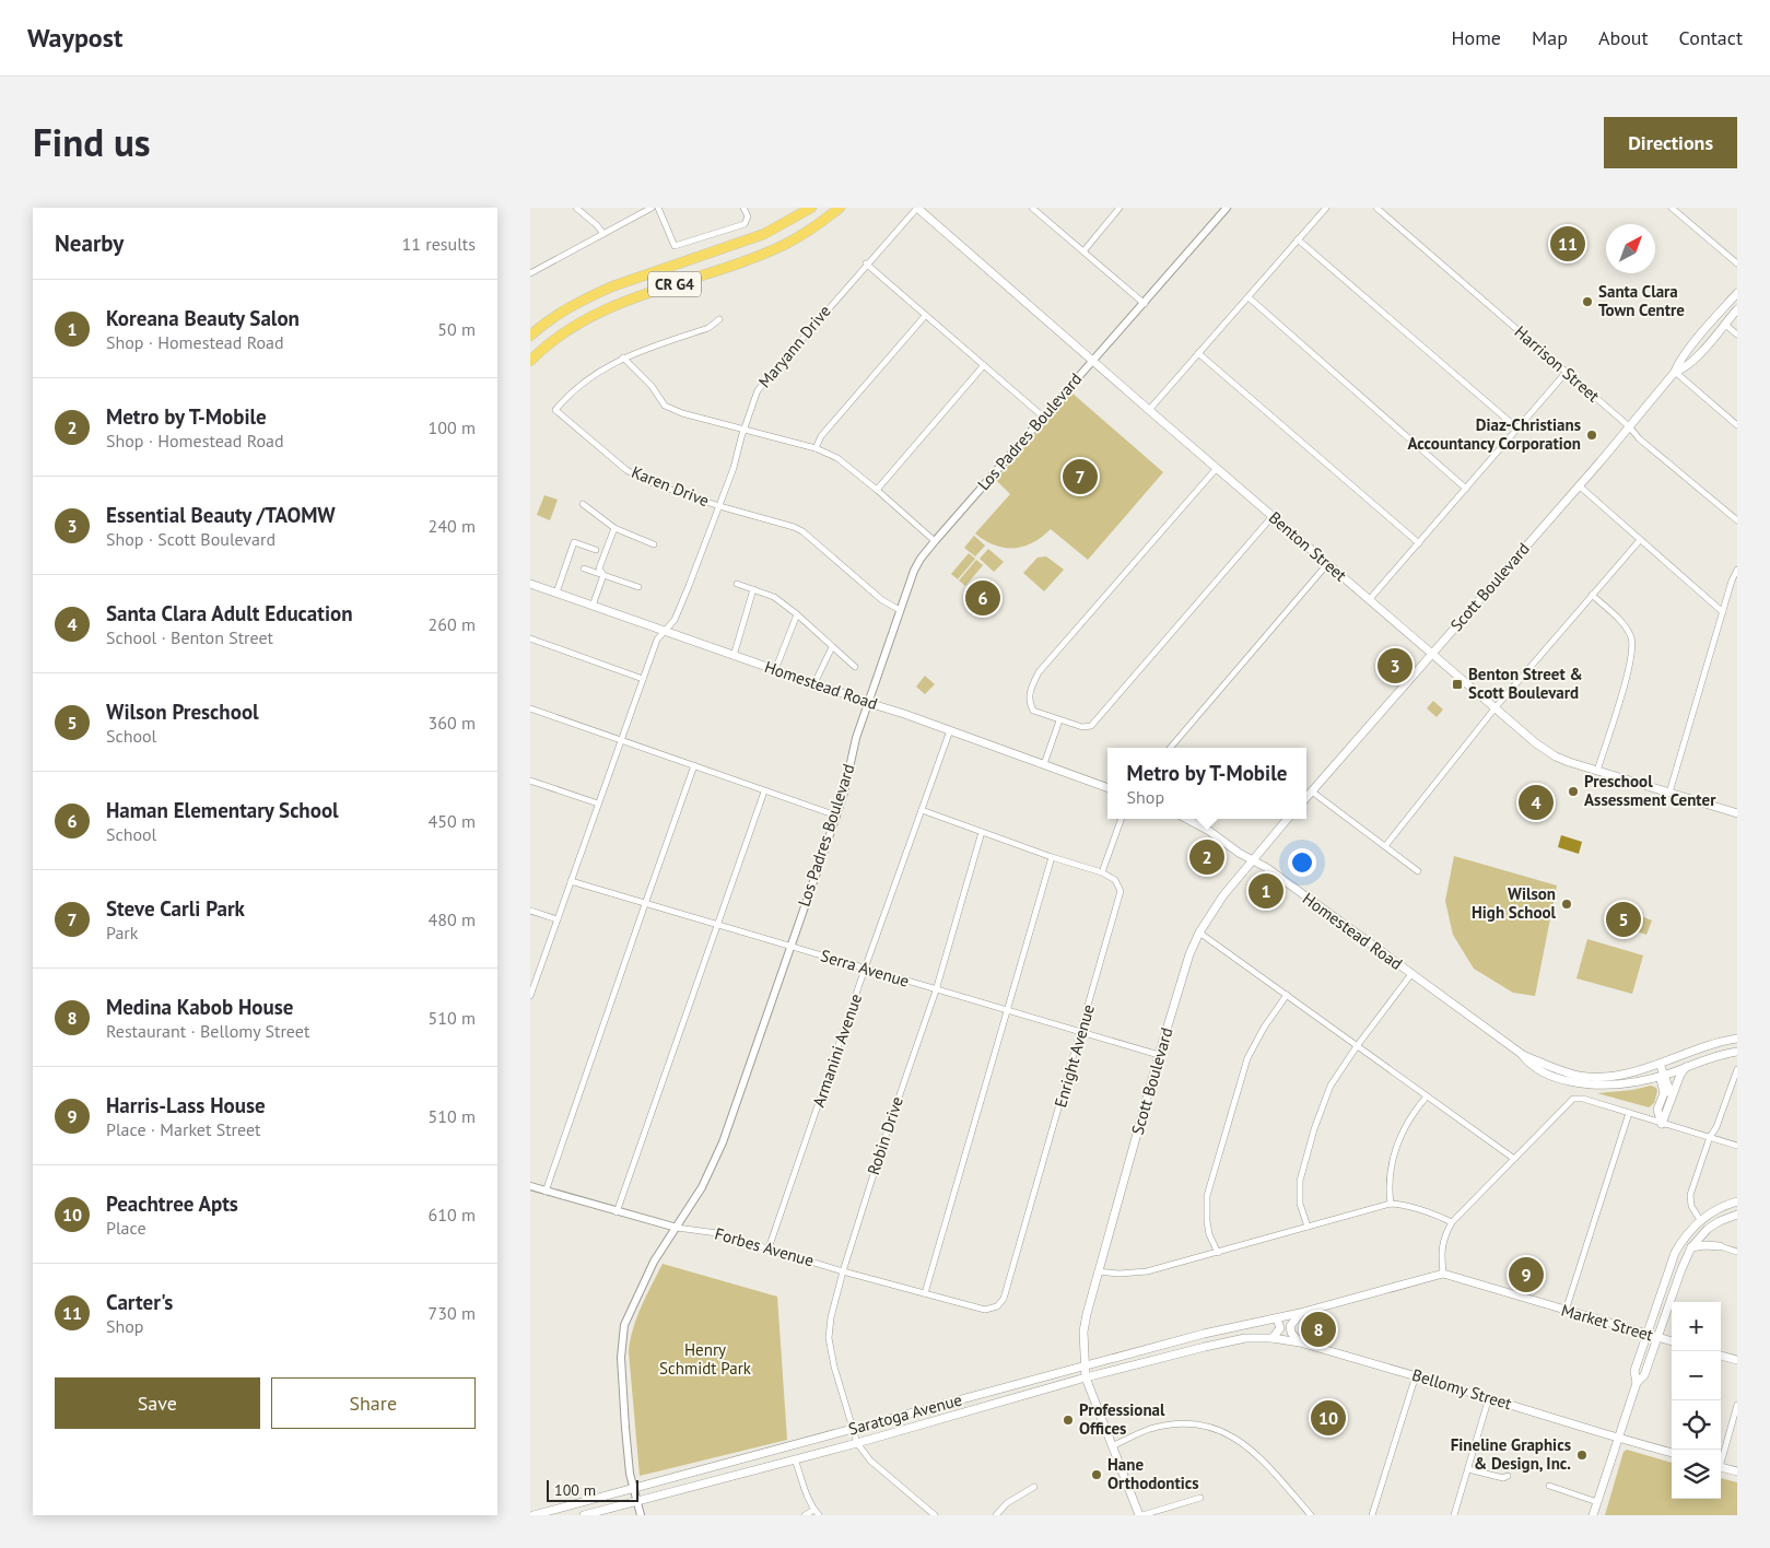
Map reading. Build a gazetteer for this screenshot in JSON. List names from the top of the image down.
{
  "streets": {
    "highway": ["CR G4"],
    "main road": [
      "Benton Street",
      "Scott Boulevard",
      "Homestead Road",
      "Market Street",
      "Bellomy Street",
      "Saratoga Avenue"
    ],
    "street": [
      "Maryann Drive",
      "Harrison Street",
      "Los Padres Boulevard",
      "Karen Drive",
      "Serra Avenue",
      "Armanini Avenue",
      "Enright Avenue",
      "Robin Drive",
      "Forbes Avenue"
    ]
  },
  "crossings": [
    ["Maryann Drive", "Karen Drive"],
    ["Maryann Drive", "Benton Street"],
    ["Maryann Drive", "Homestead Road"],
    ["Maryann Drive", "Serra Avenue"],
    ["Harrison Street", "Scott Boulevard"],
    ["Los Padres Boulevard", "Karen Drive"],
    ["Los Padres Boulevard", "Benton Street"],
    ["Los Padres Boulevard", "Homestead Road"],
    ["Los Padres Boulevard", "Serra Avenue"],
    ["Los Padres Boulevard", "Forbes Avenue"],
    ["Los Padres Boulevard", "Saratoga Avenue"],
    ["Benton Street", "Scott Boulevard"],
    ["Scott Boulevard", "Homestead Road"],
    ["Scott Boulevard", "Serra Avenue"],
    ["Scott Boulevard", "Saratoga Avenue"],
    ["Homestead Road", "Armanini Avenue"],
    ["Serra Avenue", "Armanini Avenue"],
    ["Serra Avenue", "Enright Avenue"],
    ["Serra Avenue", "Robin Drive"],
    ["Armanini Avenue", "Forbes Avenue"],
    ["Enright Avenue", "Forbes Avenue"],
    ["Robin Drive", "Forbes Avenue"],
    ["Robin Drive", "Saratoga Avenue"],
    ["Market Street", "Saratoga Avenue"],
    ["Bellomy Street", "Saratoga Avenue"]
  ],
  "parks": ["Henry Schmidt Park"],
  "places": {
    "other": [
      "Santa Clara Town Centre",
      "Diaz-Christians Accountancy Corporation",
      "Preschool Assessment Center",
      "Wilson High School",
      "Professional Offices",
      "Fineline Graphics & Design, Inc.",
      "Hane Orthodontics"
    ],
    "transit": ["Benton Street & Scott Boulevard"]
  },
  "scale_bar": "100 m",
  "north": "top right",
  "page": {
    "header": "Waypost",
    "nav": [
      "Home",
      "Map",
      "About",
      "Contact"
    ],
    "title": "Find us",
    "buttons": [
      "Directions",
      ["Save", "Share"]
    ],
    "heading": ["Nearby", "11 results"],
    "pins": [
      "11",
      "7",
      "6",
      "3",
      "4",
      "2",
      "1",
      "5",
      "9",
      "8",
      "10"
    ],
    "list": [
      {
        "mark": "1",
        "name": "Koreana Beauty Salon",
        "note": "Shop · Homestead Road",
        "value": "50 m"
      },
      {
        "mark": "2",
        "name": "Metro by T-Mobile",
        "note": "Shop · Homestead Road",
        "value": "100 m"
      },
      {
        "mark": "3",
        "name": "Essential Beauty /TAOMW",
        "note": "Shop · Scott Boulevard",
        "value": "240 m"
      },
      {
        "mark": "4",
        "name": "Santa Clara Adult Education",
        "note": "School · Benton Street",
        "value": "260 m"
      },
      {
        "mark": "5",
        "name": "Wilson Preschool",
        "note": "School",
        "value": "360 m"
      },
      {
        "mark": "6",
        "name": "Haman Elementary School",
        "note": "School",
        "value": "450 m"
      },
      {
        "mark": "7",
        "name": "Steve Carli Park",
        "note": "Park",
        "value": "480 m"
      },
      {
        "mark": "8",
        "name": "Medina Kabob House",
        "note": "Restaurant · Bellomy Street",
        "value": "510 m"
      },
      {
        "mark": "9",
        "name": "Harris-Lass House",
        "note": "Place · Market Street",
        "value": "510 m"
      },
      {
        "mark": "10",
        "name": "Peachtree Apts",
        "note": "Place",
        "value": "610 m"
      },
      {
        "mark": "11",
        "name": "Carter's",
        "note": "Shop",
        "value": "730 m"
      }
    ],
    "popup": ["Metro by T-Mobile", "Shop"],
    "map_buttons": ["+", "−"],
    "scale": "100 m"
  }
}
